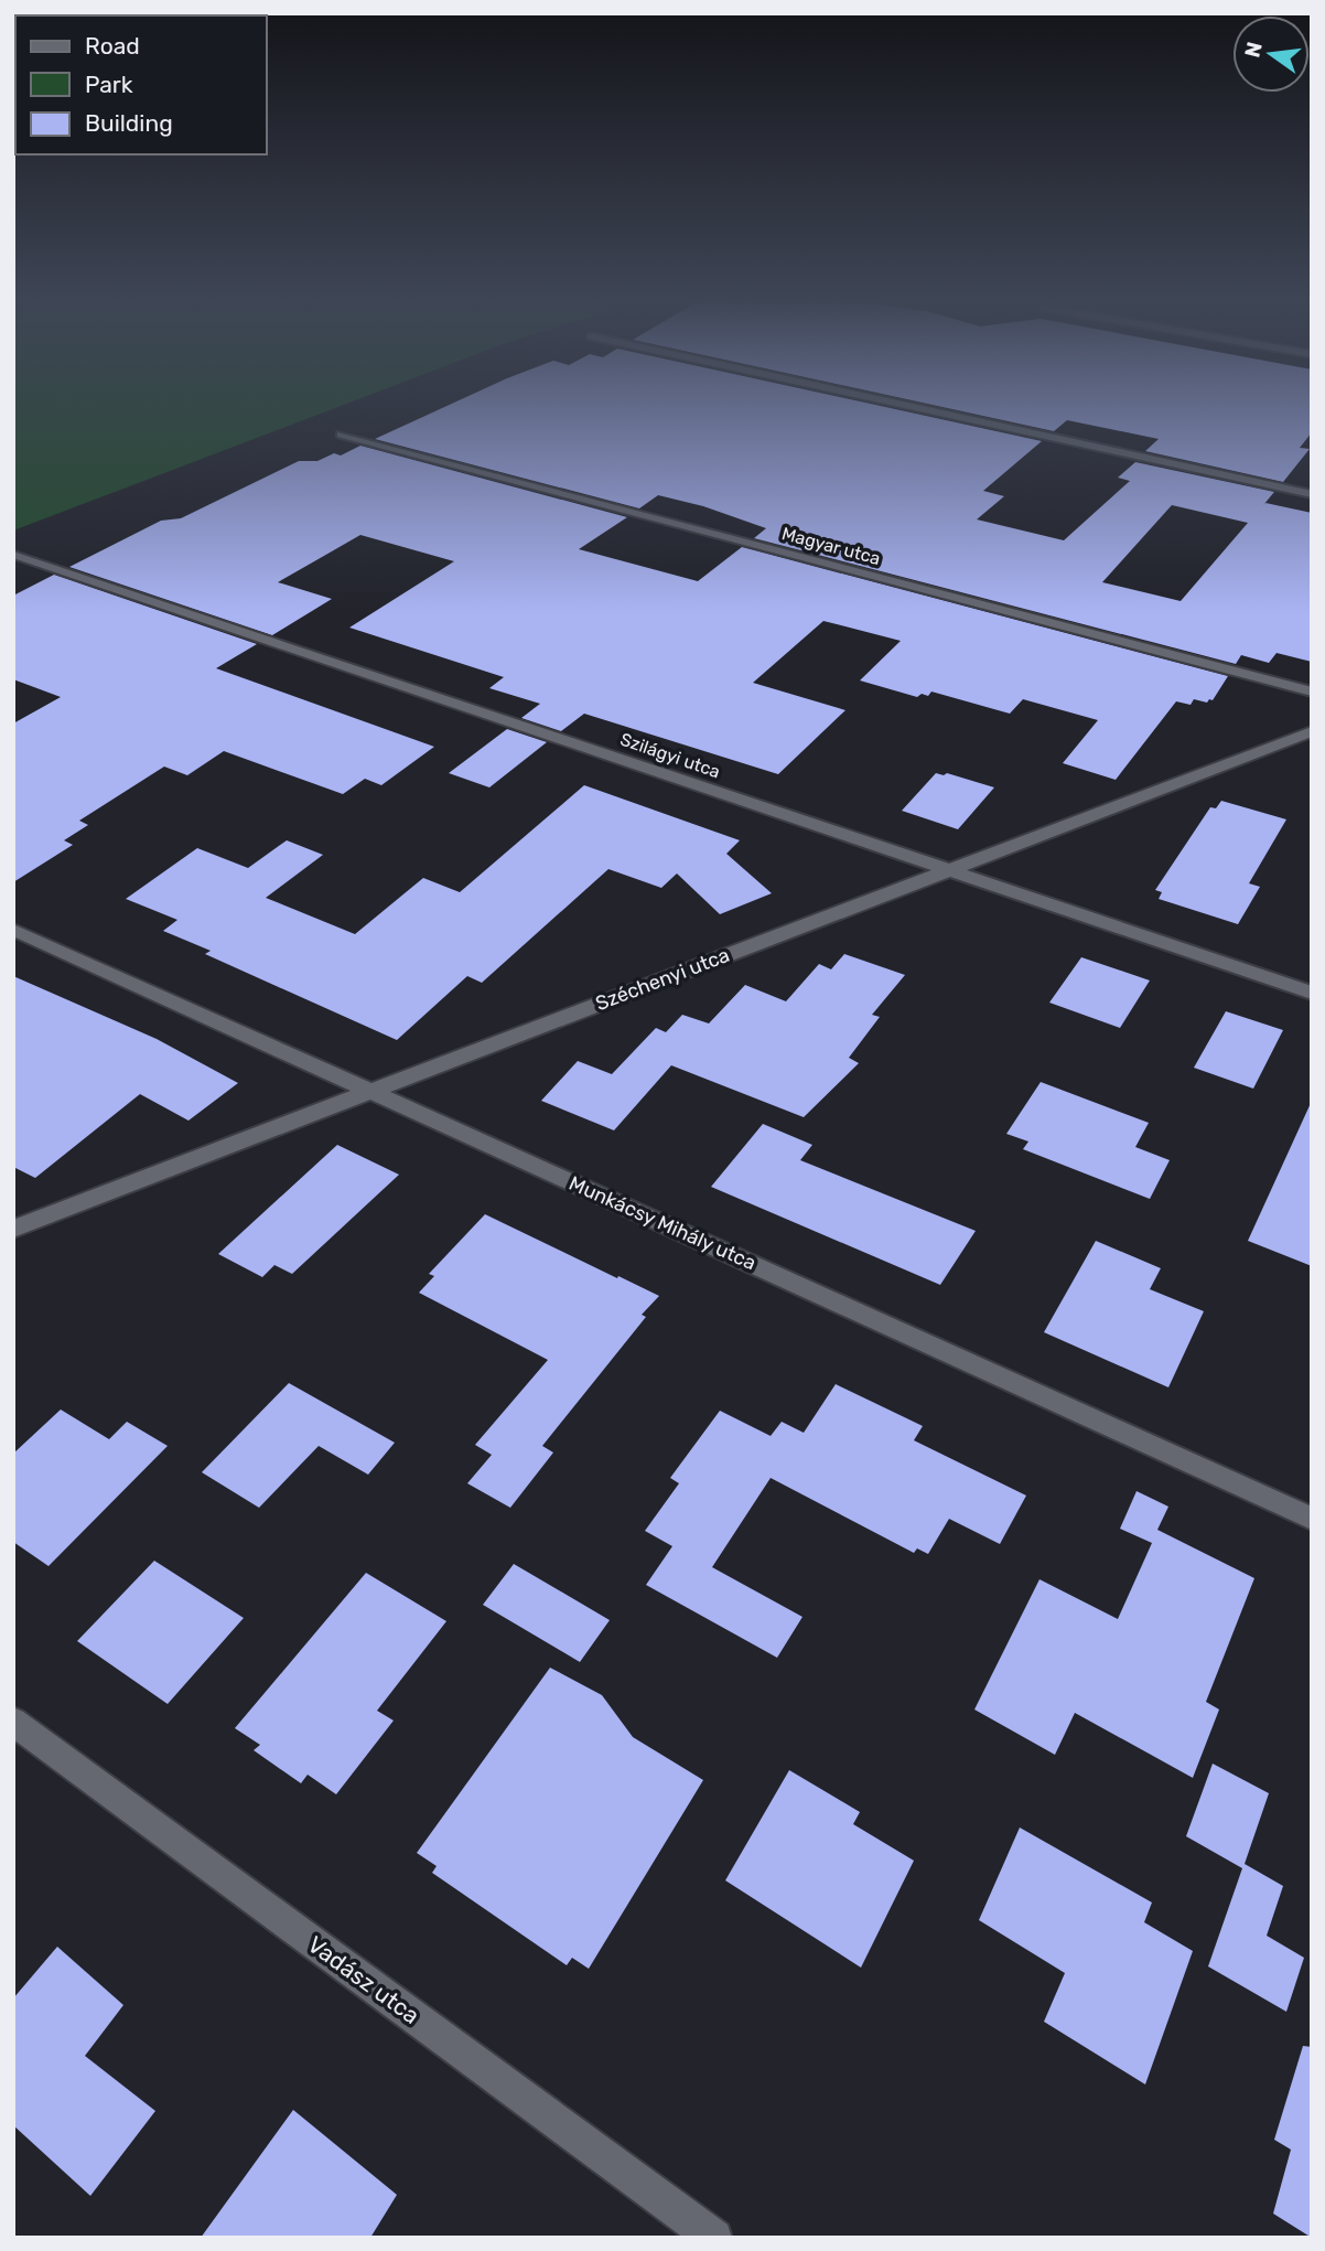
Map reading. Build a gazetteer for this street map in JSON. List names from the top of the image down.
{
  "streets": {
    "street": [
      "Magyar utca",
      "Szilágyi utca",
      "Széchenyi utca",
      "Munkácsy Mihály utca",
      "Vadász utca"
    ]
  },
  "crossings": [
    ["Szilágyi utca", "Széchenyi utca"],
    ["Széchenyi utca", "Munkácsy Mihály utca"]
  ],
  "legend": ["Road", "Park", "Building"],
  "north": "left"
}
